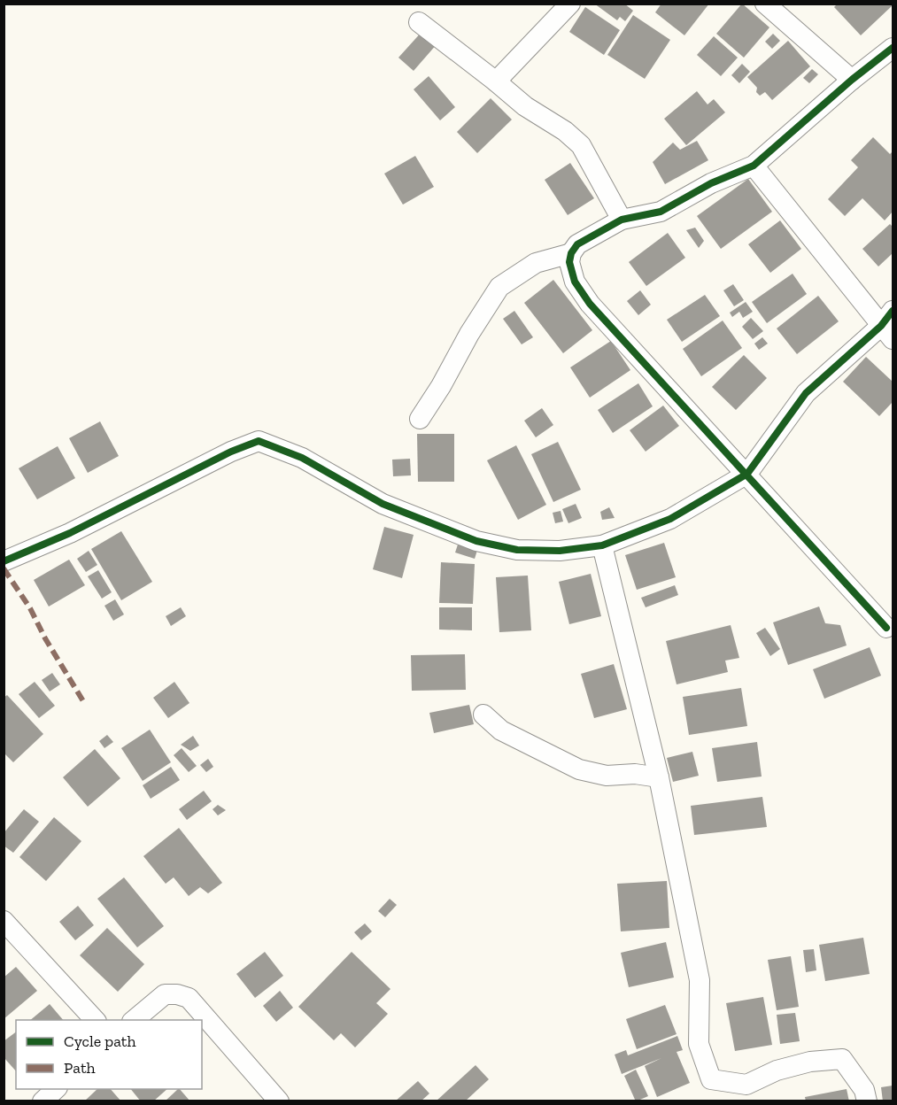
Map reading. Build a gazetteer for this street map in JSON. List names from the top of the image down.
{
  "legend": ["Cycle path", "Path"]
}
